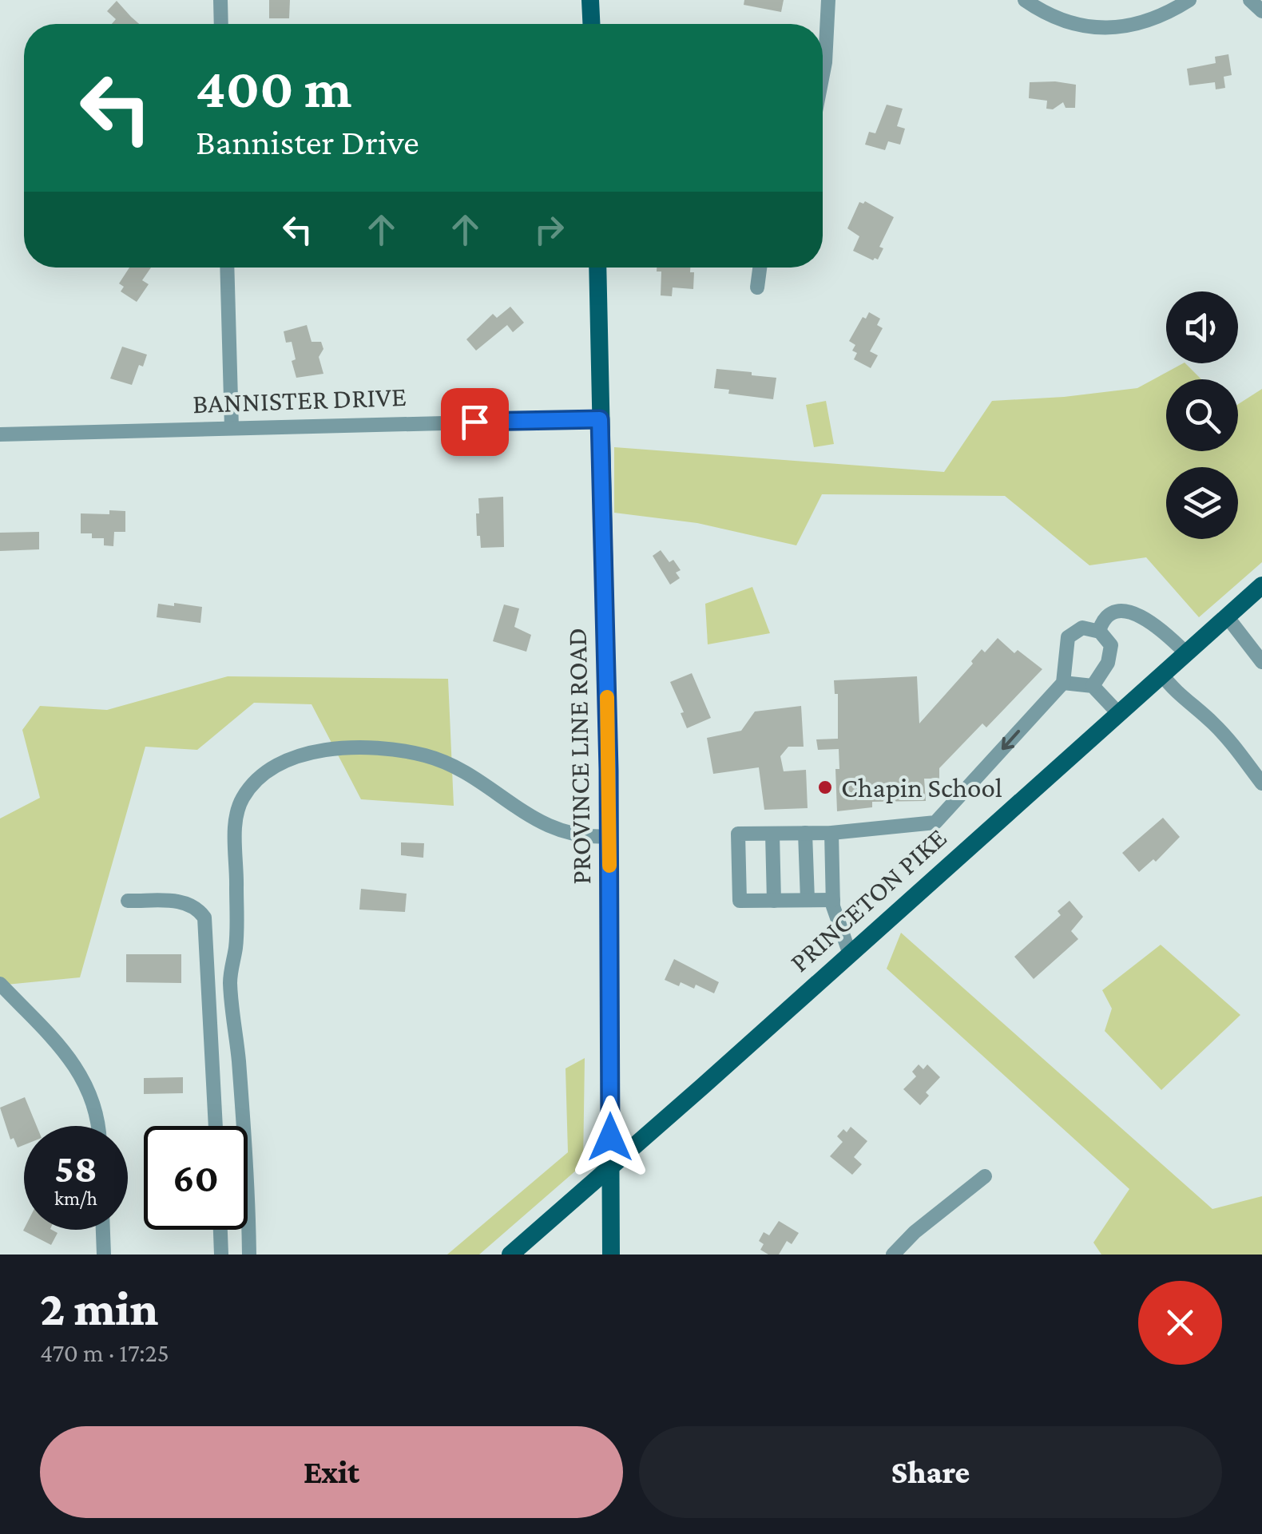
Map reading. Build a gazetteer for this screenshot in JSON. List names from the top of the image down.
{
  "streets": {
    "main road": ["PROVINCE LINE ROAD", "PRINCETON PIKE"],
    "street": ["BANNISTER DRIVE"]
  },
  "crossings": [
    ["BANNISTER DRIVE", "PROVINCE LINE ROAD"],
    ["PROVINCE LINE ROAD", "PRINCETON PIKE"]
  ],
  "places": ["Chapin School"],
  "page": {
    "turn": ["400 m", "Bannister Drive"],
    "speed": "58 km/h",
    "limit": "60",
    "heading": ["2 min", "470 m · 17:25"],
    "buttons": ["Exit", "Share"]
  }
}
